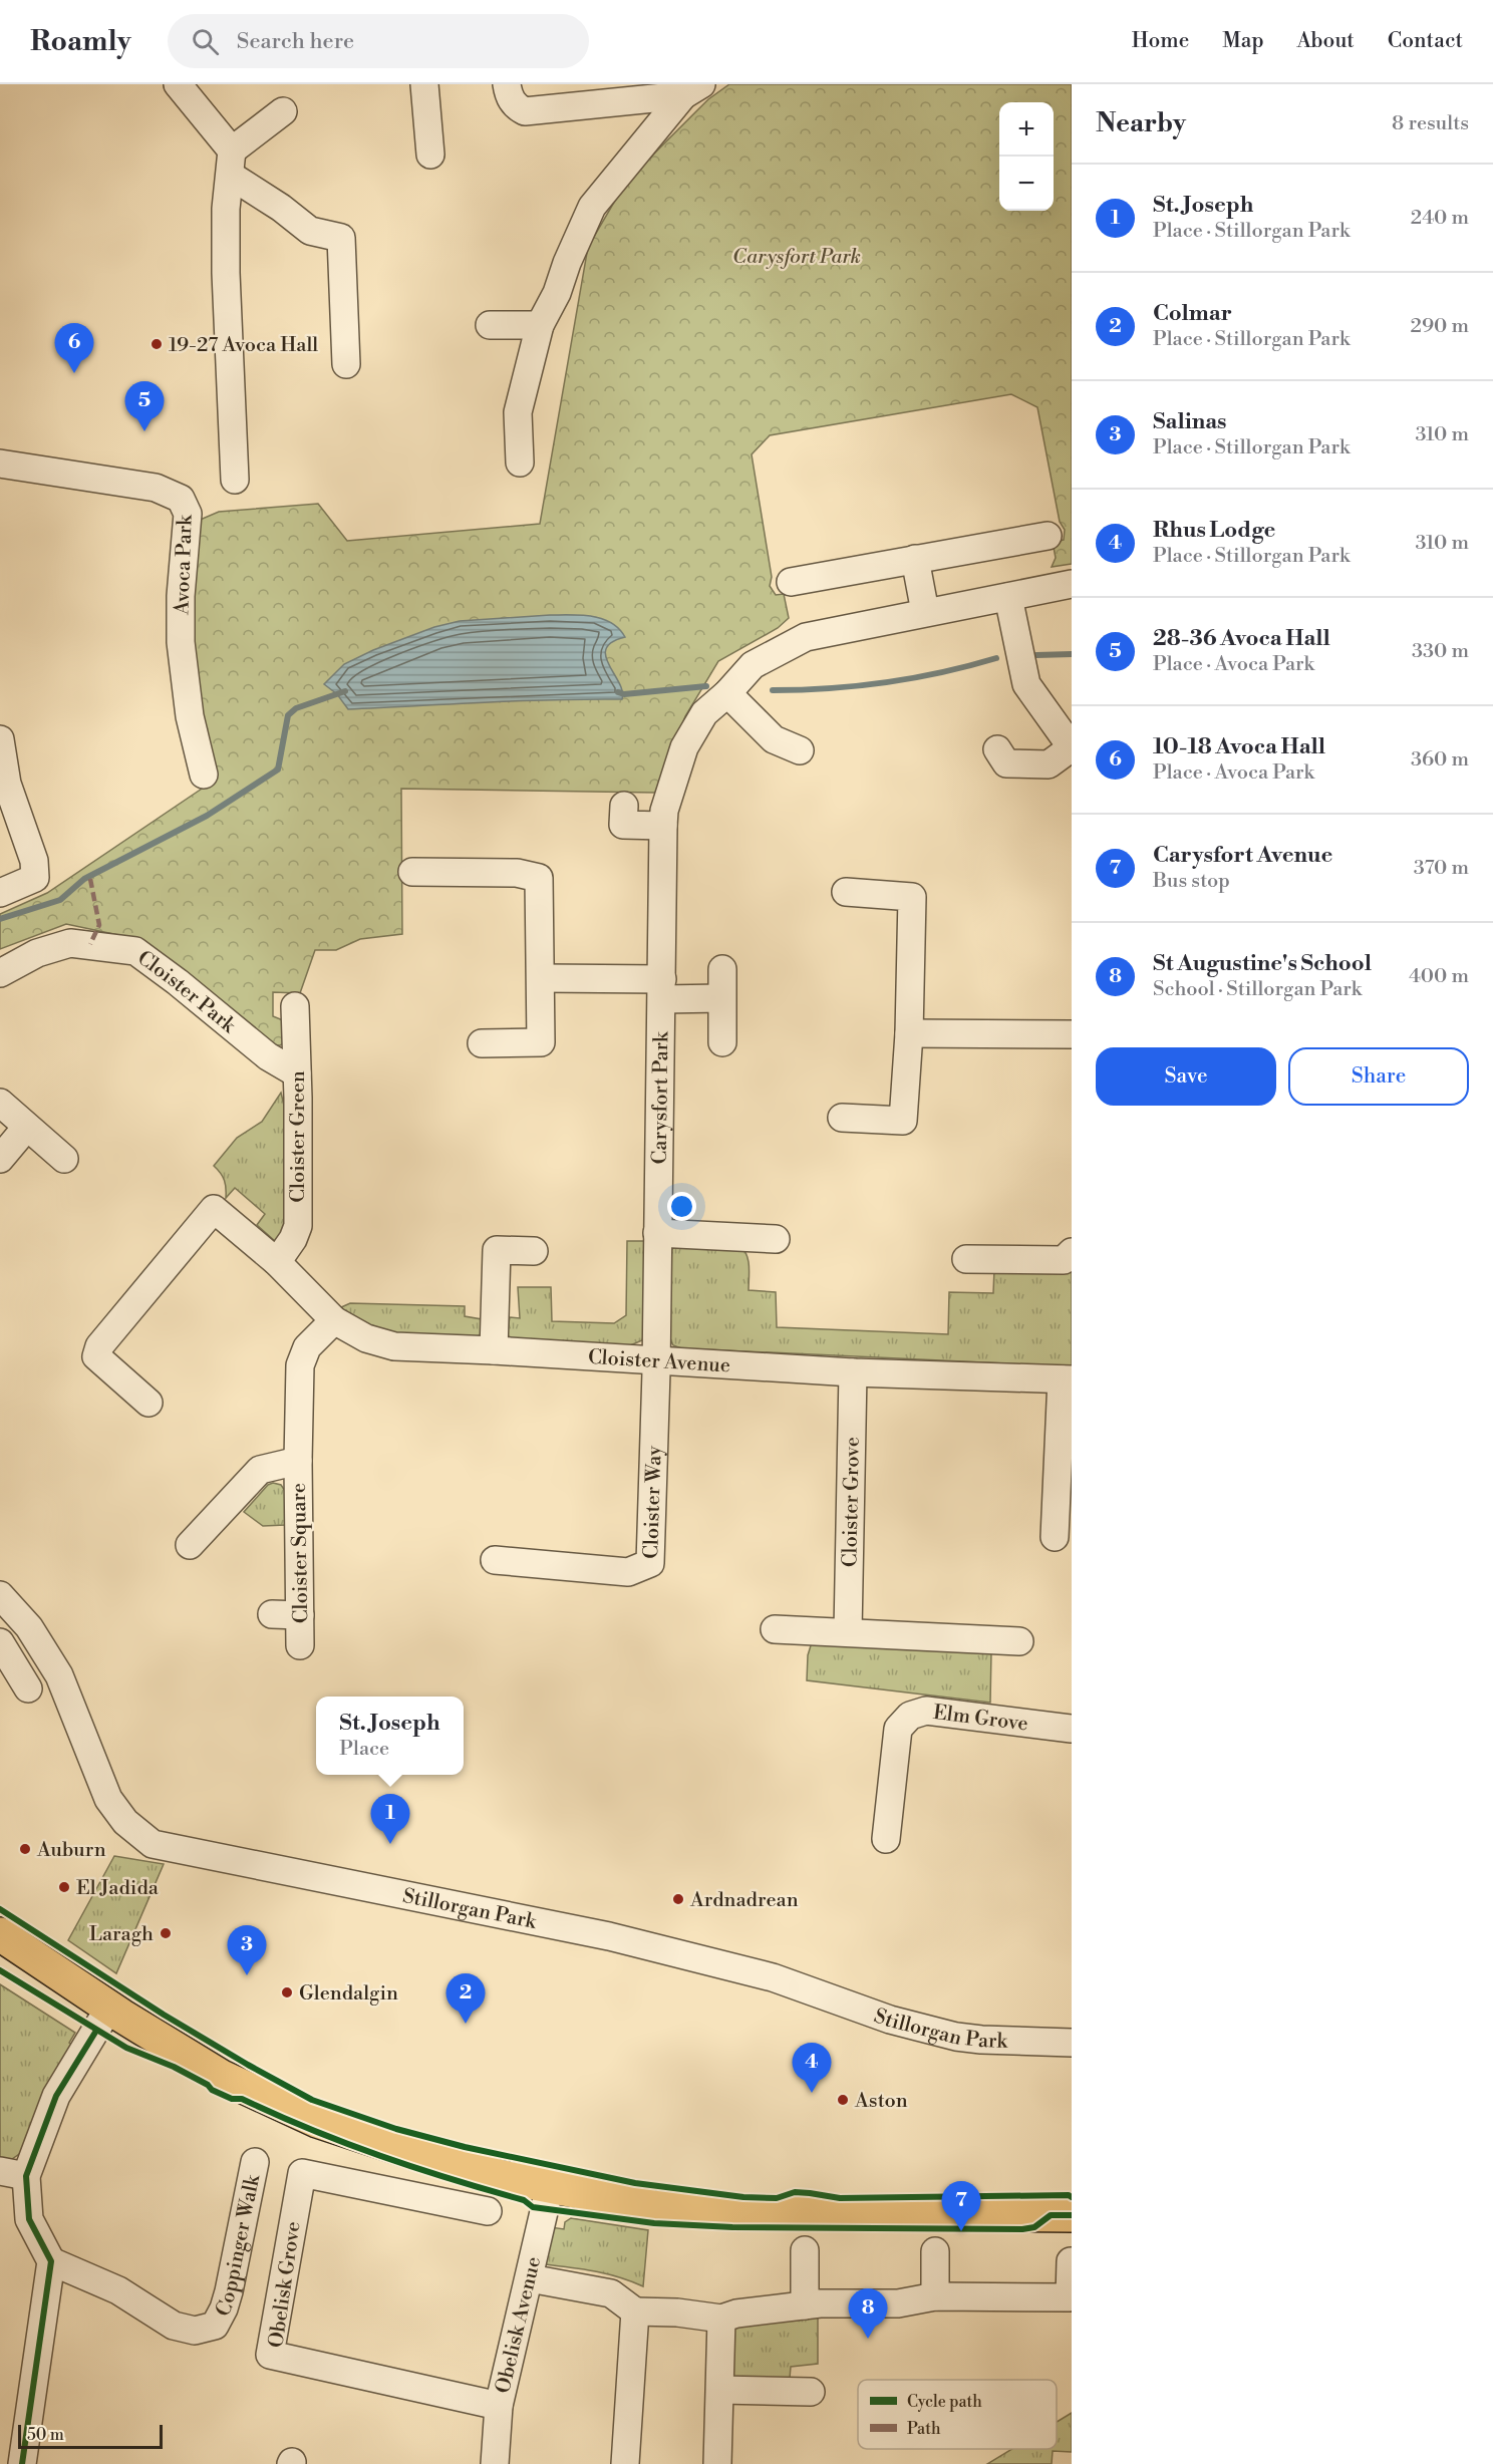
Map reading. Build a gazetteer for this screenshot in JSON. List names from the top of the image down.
{
  "streets": {
    "street": [
      "Avoca Park",
      "Cloister Park",
      "Carysfort Park",
      "Cloister Green",
      "Cloister Avenue",
      "Cloister Way",
      "Cloister Grove",
      "Cloister Square",
      "Elm Grove",
      "Stillorgan Park",
      "Coppinger Walk",
      "Obelisk Grove",
      "Obelisk Avenue"
    ]
  },
  "crossings": [
    ["Cloister Park", "Cloister Green"],
    ["Carysfort Park", "Cloister Avenue"],
    ["Carysfort Park", "Cloister Way"],
    ["Cloister Green", "Cloister Avenue"],
    ["Cloister Avenue", "Cloister Way"],
    ["Cloister Avenue", "Cloister Grove"],
    ["Cloister Avenue", "Cloister Square"],
    ["Obelisk Grove", "Obelisk Avenue"]
  ],
  "parks": ["Carysfort Park"],
  "places": [
    "19-27 Avoca Hall",
    "Auburn",
    "El Jadida",
    "Ardnadrean",
    "Laragh",
    "Glendalgin",
    "Aston"
  ],
  "legend": ["Cycle path", "Path"],
  "scale_bar": "50 m",
  "page": {
    "header": "Roamly",
    "search": "Search here",
    "nav": [
      "Home",
      "Map",
      "About",
      "Contact"
    ],
    "heading": ["Nearby", "8 results"],
    "map_buttons": ["+", "−"],
    "list": [
      {
        "mark": "1",
        "name": "St. Joseph",
        "note": "Place · Stillorgan Park",
        "value": "240 m"
      },
      {
        "mark": "2",
        "name": "Colmar",
        "note": "Place · Stillorgan Park",
        "value": "290 m"
      },
      {
        "mark": "3",
        "name": "Salinas",
        "note": "Place · Stillorgan Park",
        "value": "310 m"
      },
      {
        "mark": "4",
        "name": "Rhus Lodge",
        "note": "Place · Stillorgan Park",
        "value": "310 m"
      },
      {
        "mark": "5",
        "name": "28-36 Avoca Hall",
        "note": "Place · Avoca Park",
        "value": "330 m"
      },
      {
        "mark": "6",
        "name": "10-18 Avoca Hall",
        "note": "Place · Avoca Park",
        "value": "360 m"
      },
      {
        "mark": "7",
        "name": "Carysfort Avenue",
        "note": "Bus stop",
        "value": "370 m"
      },
      {
        "mark": "8",
        "name": "St Augustine's School",
        "note": "School · Stillorgan Park",
        "value": "400 m"
      }
    ],
    "pins": [
      "6",
      "5",
      "1",
      "3",
      "2",
      "4",
      "7",
      "8"
    ],
    "buttons": ["Save", "Share"],
    "popup": ["St. Joseph", "Place"],
    "scale": "50 m"
  }
}
